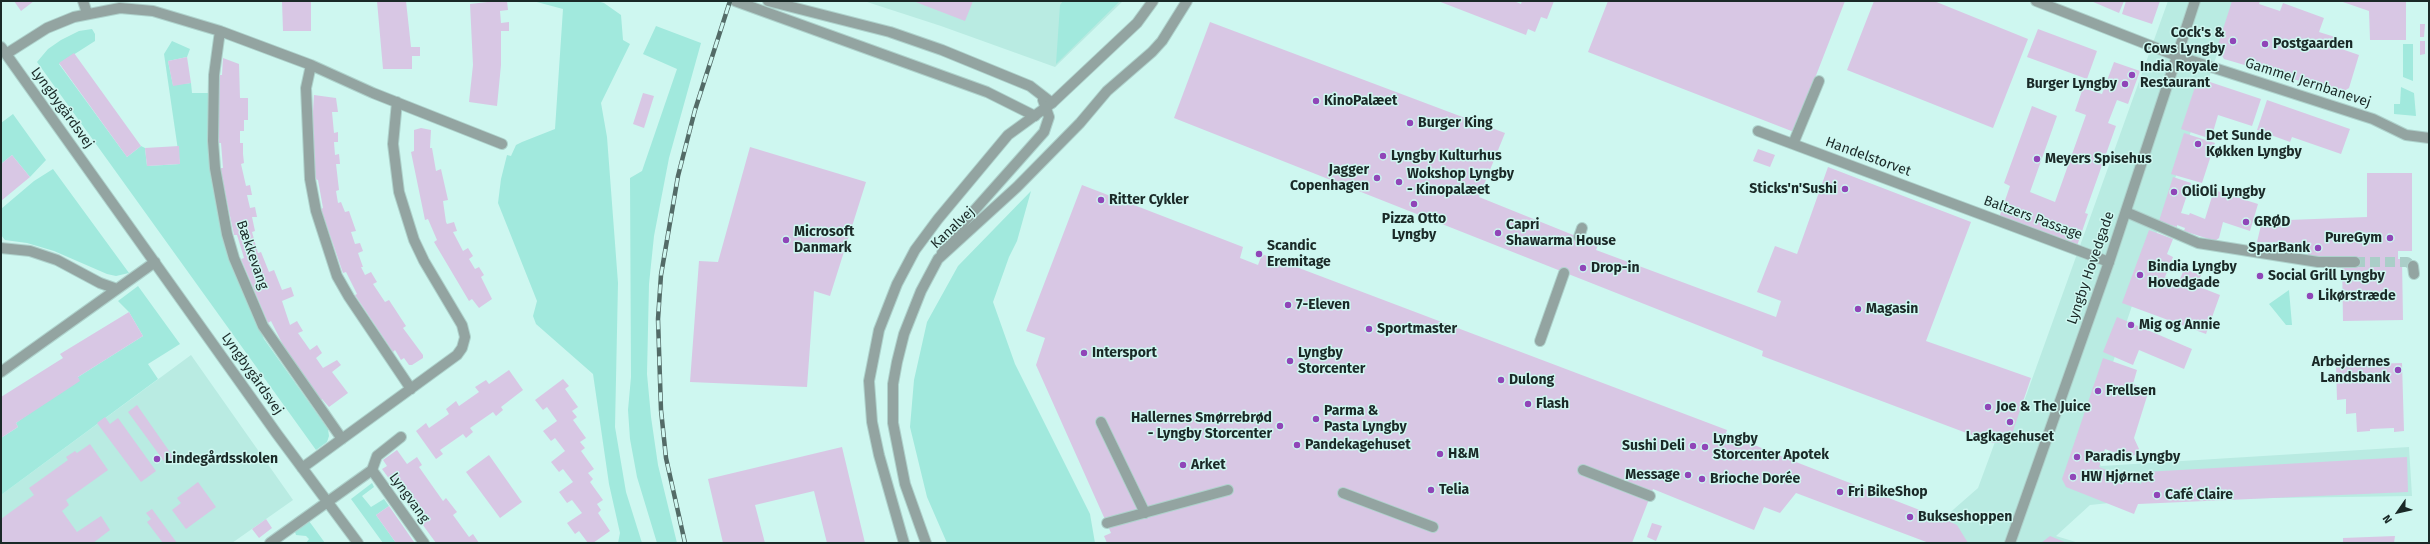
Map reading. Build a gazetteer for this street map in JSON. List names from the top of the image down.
{
  "streets": {
    "street": [
      "Gammel Jernbanevej",
      "Lyngbygårdsvej",
      "Handelstorvet",
      "Baltzers Passage",
      "Kanalvej",
      "Bækkevang",
      "Lyngby Hovedgade",
      "Lyngvang"
    ]
  },
  "crossings": [
    ["Gammel Jernbanevej", "Lyngby Hovedgade"],
    ["Lyngbygårdsvej", "Lyngvang"],
    ["Handelstorvet", "Baltzers Passage"],
    ["Baltzers Passage", "Lyngby Hovedgade"]
  ],
  "places": [
    "Cock's & Cows Lyngby",
    "Postgaarden",
    "India Royale Restaurant",
    "Burger Lyngby",
    "KinoPalæet",
    "Burger King",
    "Det Sunde Køkken Lyngby",
    "Lyngby Kulturhus",
    "Meyers Spisehus",
    "Jagger Copenhagen",
    "Wokshop Lyngby - Kinopalæet",
    "Sticks'n'Sushi",
    "OliOli Lyngby",
    "Ritter Cykler",
    "Pizza Otto Lyngby",
    "GRØD",
    "Capri Shawarma House",
    "PureGym",
    "Microsoft Danmark",
    "SparBank",
    "Scandic Eremitage",
    "Drop-in",
    "Bindia Lyngby Hovedgade",
    "Social Grill Lyngby",
    "Likørstræde",
    "7-Eleven",
    "Magasin",
    "Mig og Annie",
    "Sportmaster",
    "Intersport",
    "Lyngby Storcenter",
    "Arbejdernes Landsbank",
    "Dulong",
    "Frellsen",
    "Flash",
    "Joe & The Juice",
    "Parma & Pasta Lyngby",
    "Lagkagehuset",
    "Hallernes Smørrebrød - Lyngby Storcenter",
    "Pandekagehuset",
    "Sushi Deli",
    "Lyngby Storcenter Apotek",
    "H&M",
    "Paradis Lyngby",
    "Lindegårdsskolen",
    "Arket",
    "Message",
    "HW Hjørnet",
    "Brioche Dorée",
    "Telia",
    "Fri BikeShop",
    "Café Claire",
    "Bukseshoppen"
  ],
  "north": "bottom left"
}
